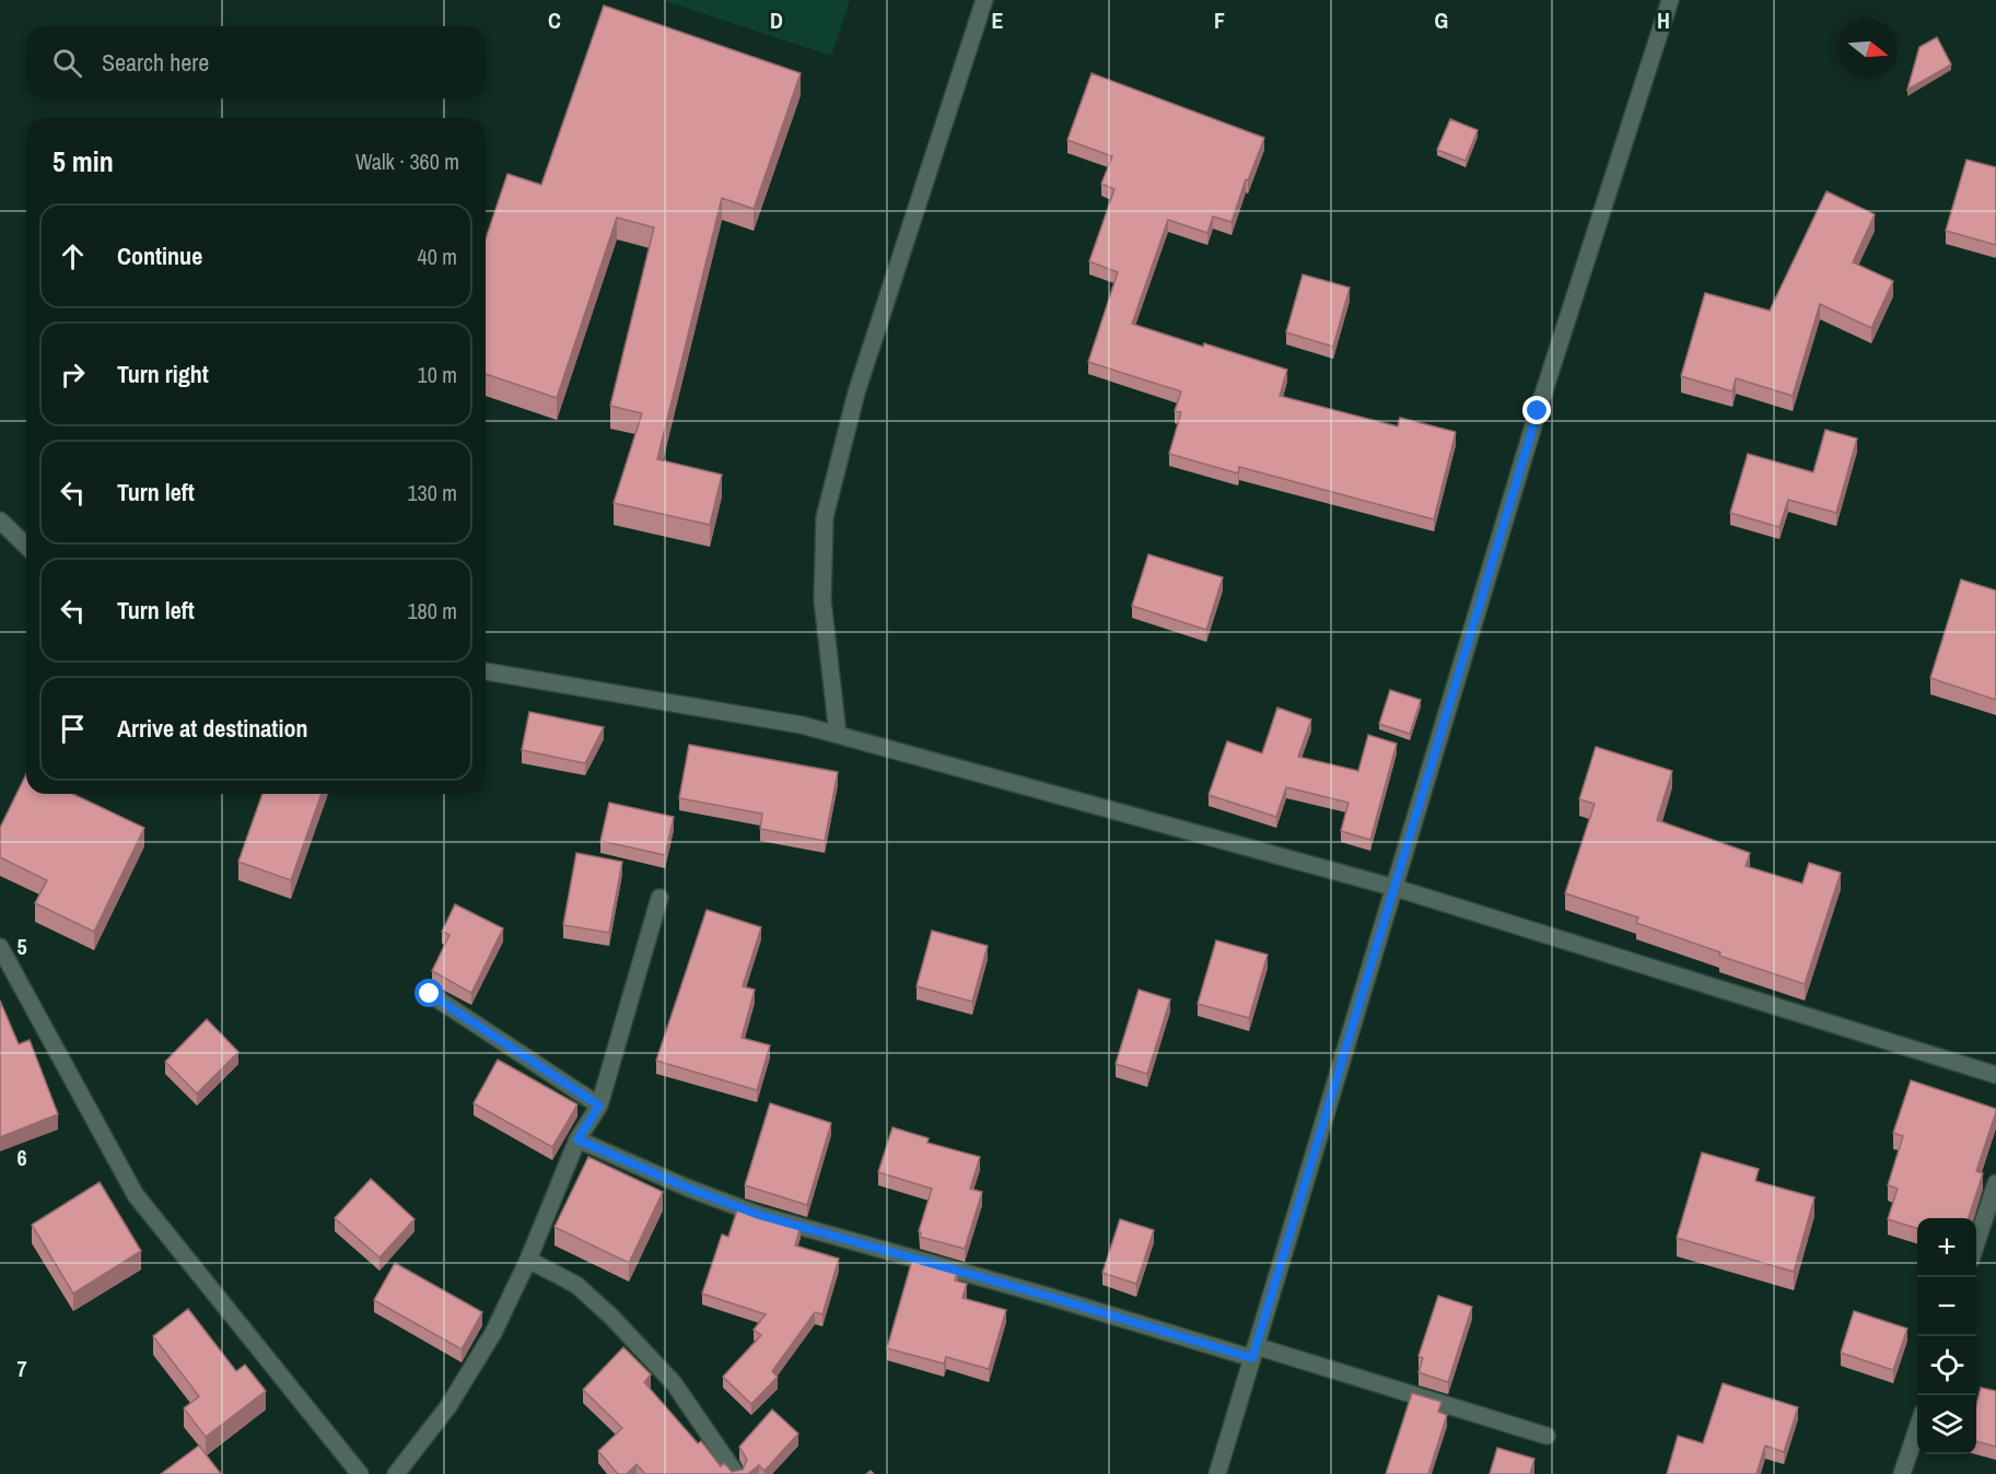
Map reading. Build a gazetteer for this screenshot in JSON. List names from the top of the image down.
{
  "north": "right",
  "page": {
    "search": "Search here",
    "heading": ["5 min", "Walk · 360 m"],
    "list": [
      ["Continue", "40 m"],
      ["Turn right", "10 m"],
      ["Turn left", "130 m"],
      ["Turn left", "180 m"],
      "Arrive at destination"
    ],
    "map_buttons": ["+", "−"]
  },
  "grid": {
    "columns": [
      "C",
      "D",
      "E",
      "F",
      "G",
      "H"
    ],
    "rows": ["5", "6", "7"]
  }
}
